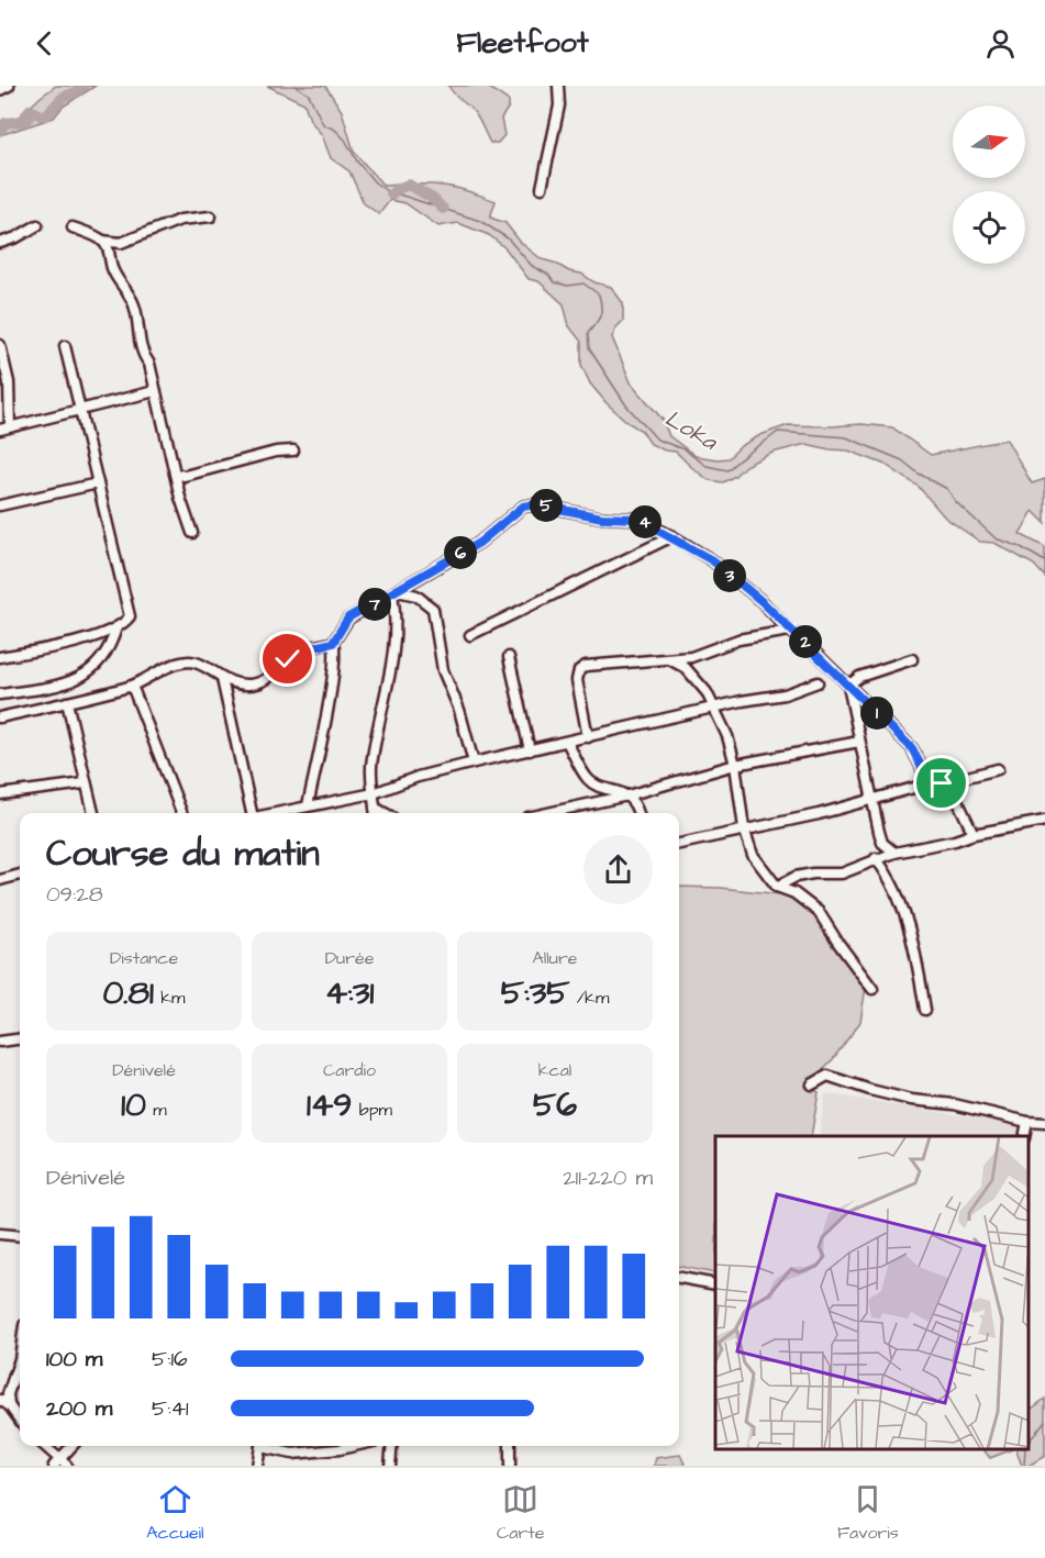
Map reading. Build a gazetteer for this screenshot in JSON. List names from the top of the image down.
{
  "water": ["Loka"],
  "north": "right",
  "page": {
    "header": "Fleetfoot",
    "pins": [
      "5",
      "4",
      "6",
      "3",
      "7",
      "2",
      "1"
    ],
    "heading": ["Course du matin", "09:28"],
    "stats": [
      ["Distance", "0.81 km"],
      ["Durée", "4:31"],
      ["Allure", "5:35 /km"],
      ["Dénivelé", "10 m"],
      ["Cardio", "149 bpm"],
      ["kcal", "56"]
    ],
    "chart": ["Dénivelé", "211–220 m"],
    "list": [
      {
        "name": "100 m",
        "note": "5:16"
      },
      {
        "name": "200 m",
        "note": "5:41"
      }
    ],
    "tabs": ["Accueil", "Carte", "Favoris"]
  }
}
